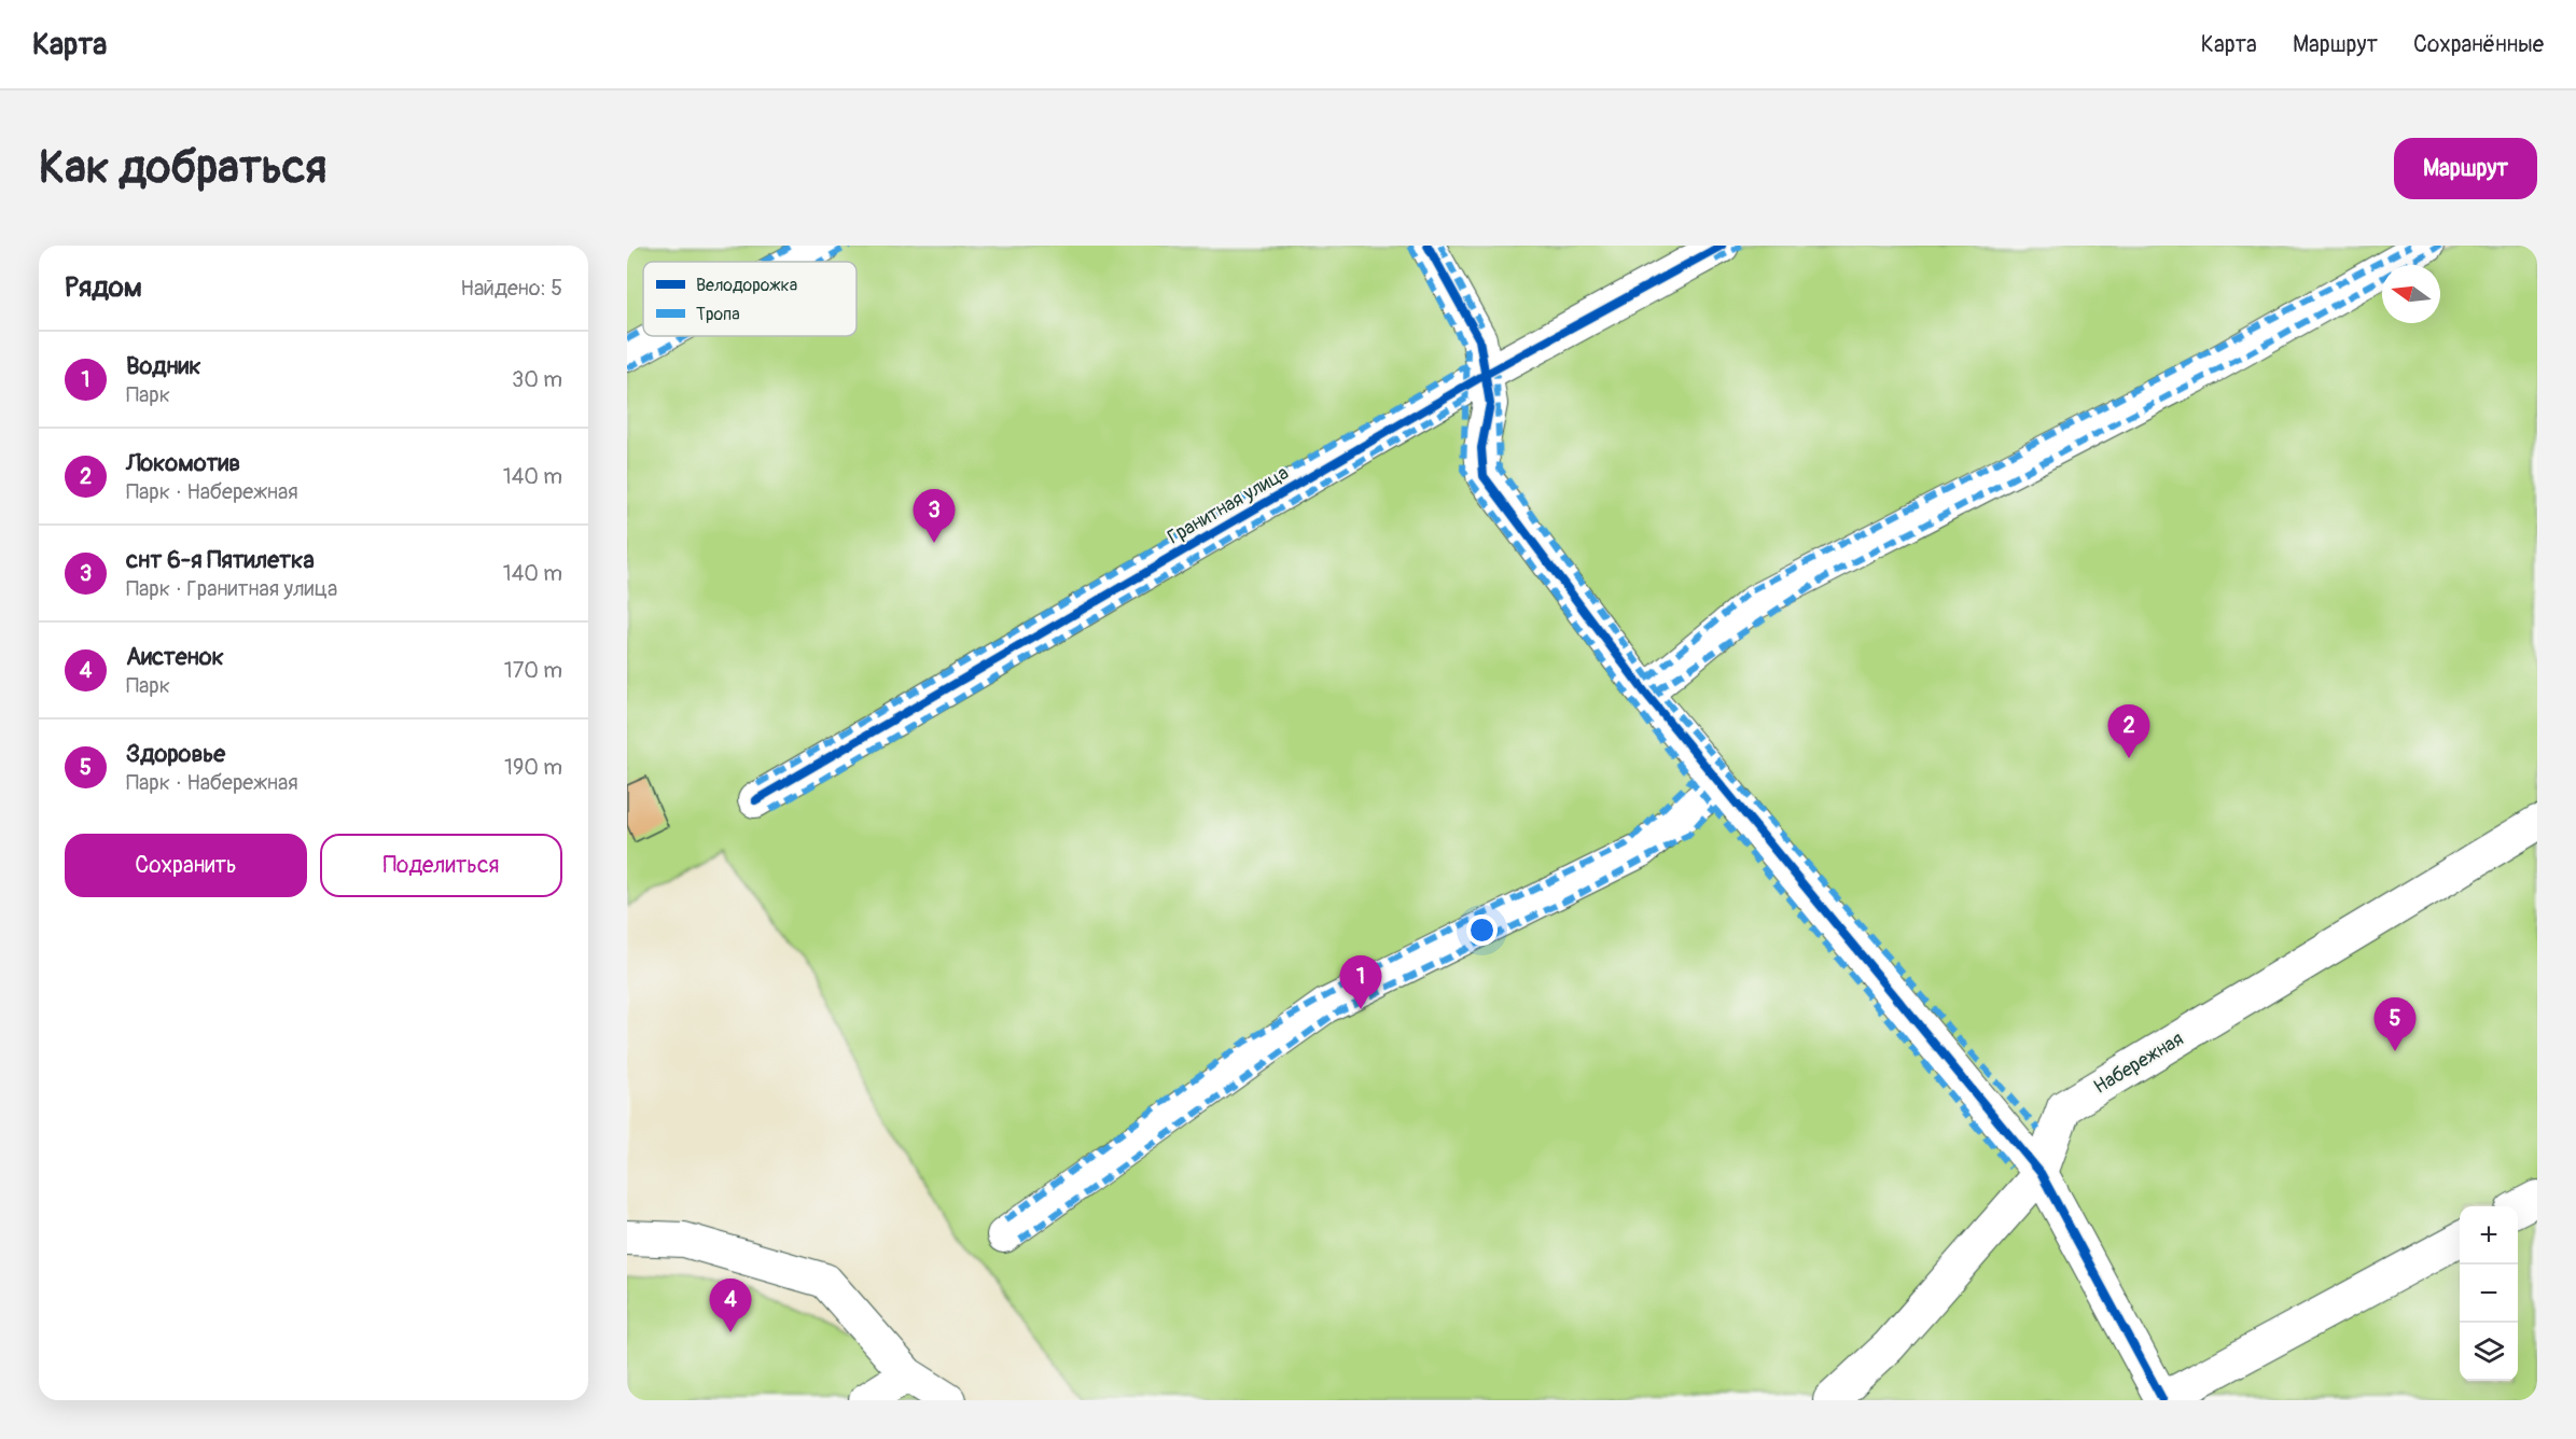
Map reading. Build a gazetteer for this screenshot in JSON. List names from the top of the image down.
{
  "streets": {
    "street": ["Гранитная улица", "Набережная"]
  },
  "legend": ["Велодорожка", "Тропа"],
  "north": "left",
  "page": {
    "header": "Карта",
    "nav": ["Карта", "Маршрут", "Сохранённые"],
    "buttons": [
      "Маршрут",
      ["Сохранить", "Поделиться"]
    ],
    "title": "Как добраться",
    "heading": ["Рядом", "Найдено: 5"],
    "list": [
      {
        "mark": "1",
        "name": "Водник",
        "note": "Парк",
        "value": "30 m"
      },
      {
        "mark": "2",
        "name": "Локомотив",
        "note": "Парк · Набережная",
        "value": "140 m"
      },
      {
        "mark": "3",
        "name": "снт 6-я Пятилетка",
        "note": "Парк · Гранитная улица",
        "value": "140 m"
      },
      {
        "mark": "4",
        "name": "Аистенок",
        "note": "Парк",
        "value": "170 m"
      },
      {
        "mark": "5",
        "name": "Здоровье",
        "note": "Парк · Набережная",
        "value": "190 m"
      }
    ],
    "pins": [
      "3",
      "2",
      "1",
      "5",
      "4"
    ],
    "map_buttons": ["+", "−"]
  }
}
